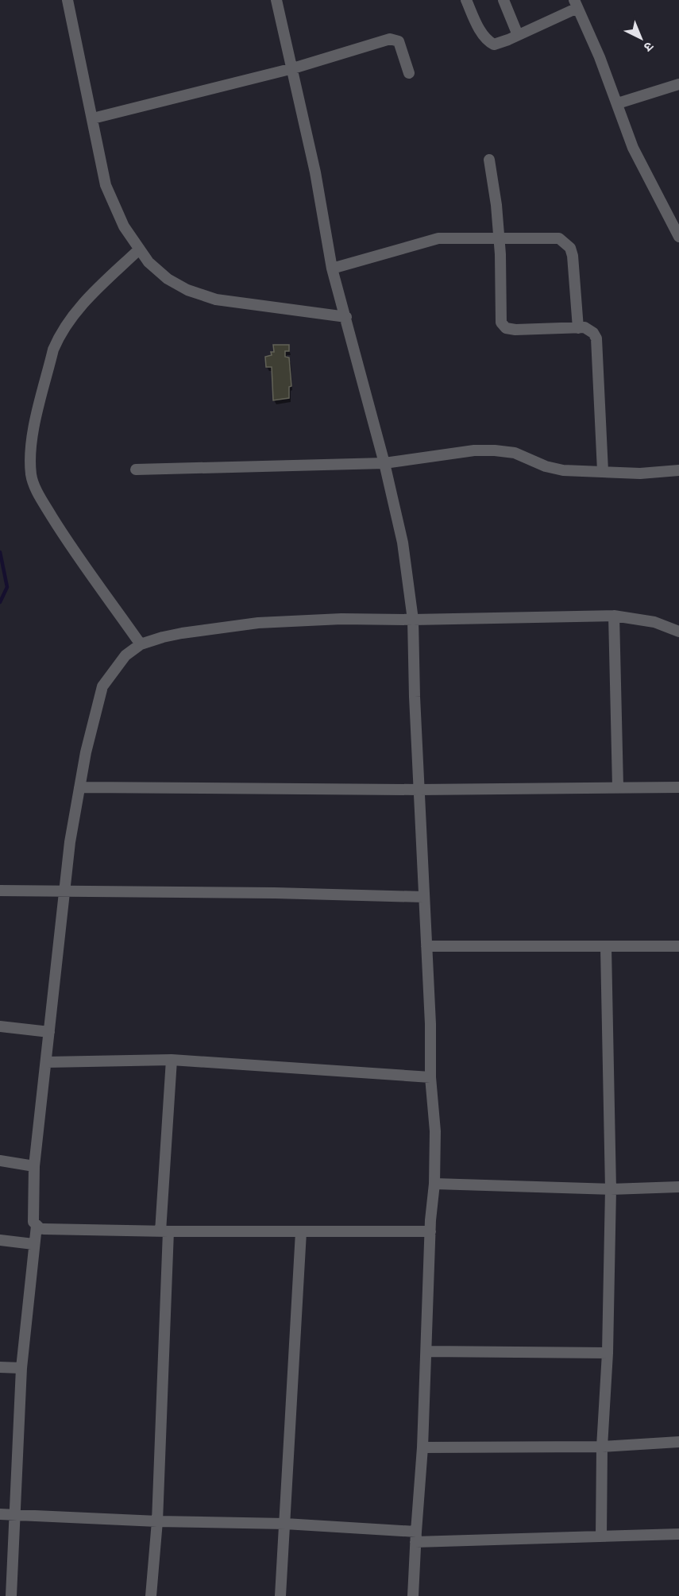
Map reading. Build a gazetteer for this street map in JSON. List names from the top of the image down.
{
  "north": "bottom right"
}
